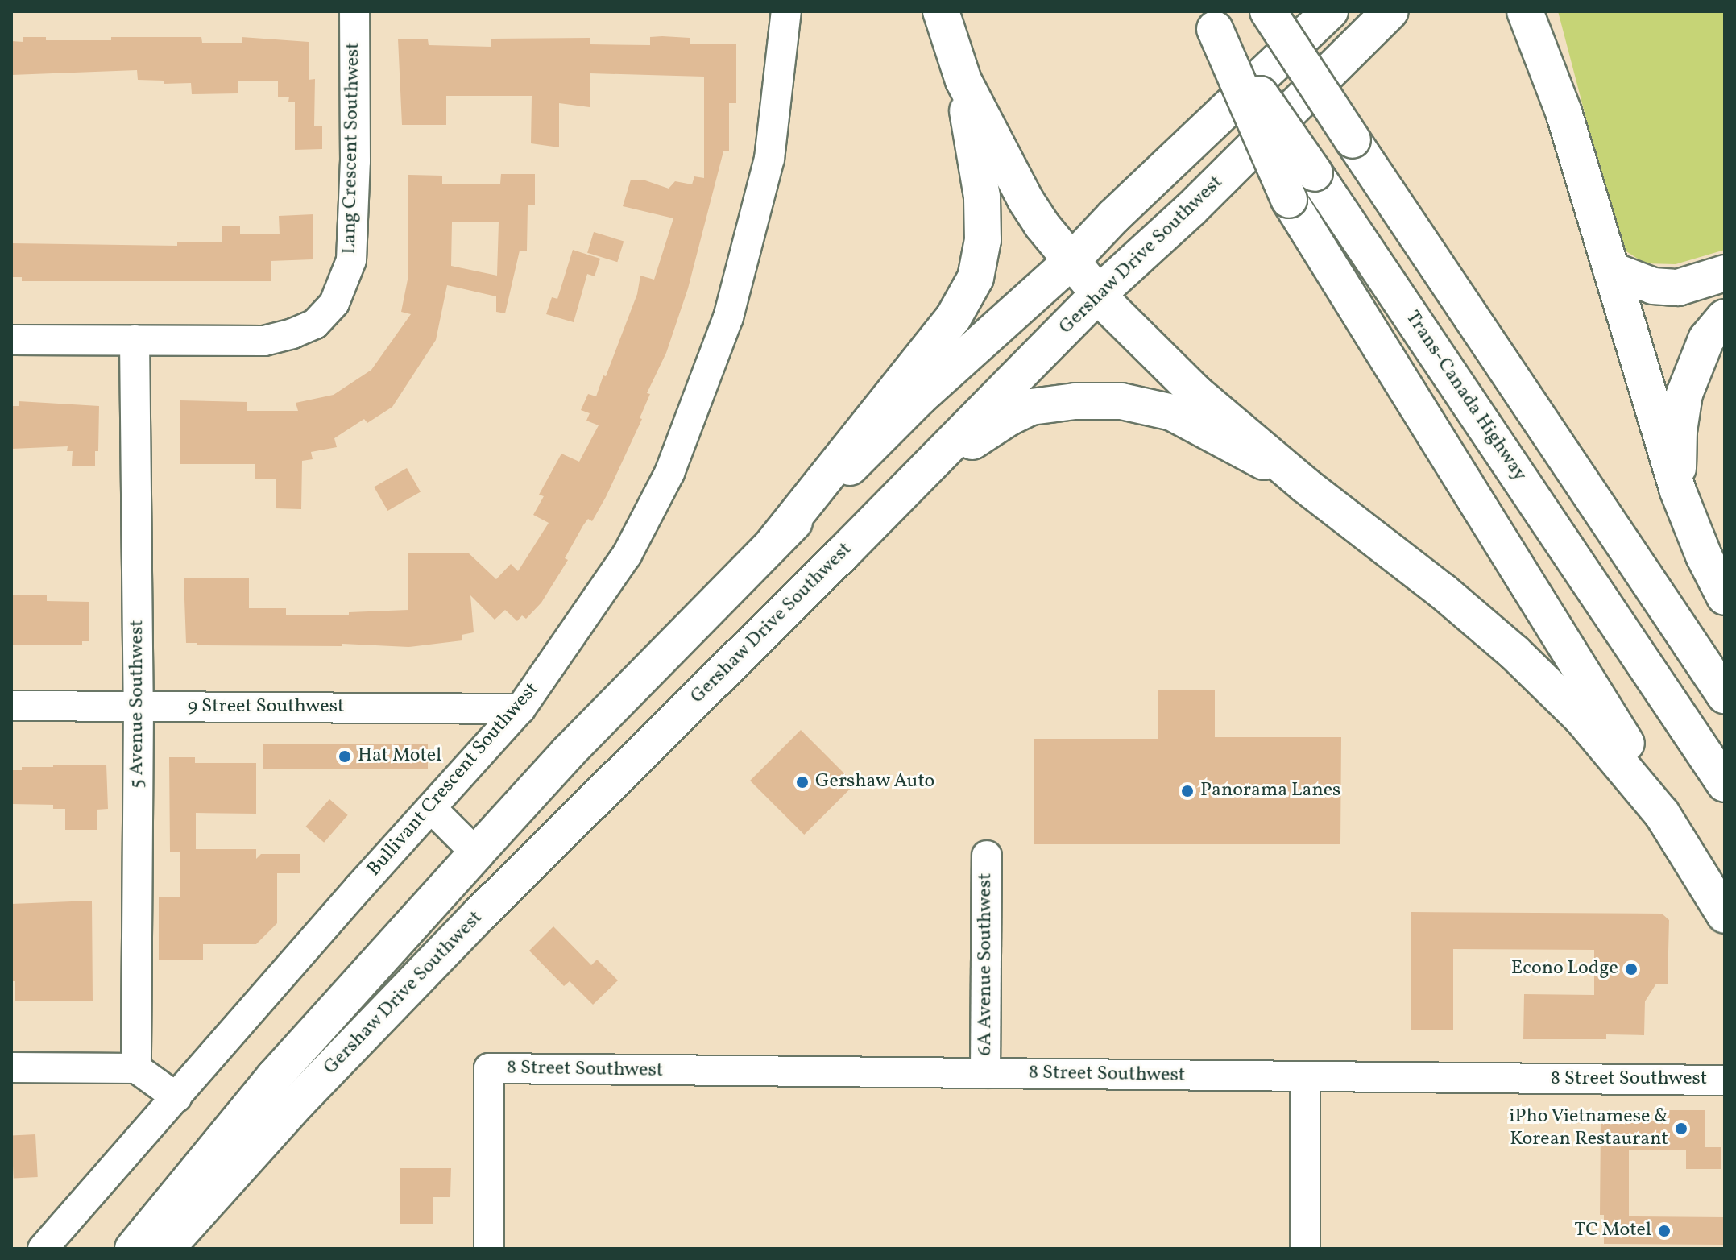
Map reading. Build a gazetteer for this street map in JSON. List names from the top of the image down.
{
  "streets": {
    "main road": ["Gershaw Drive Southwest", "Trans-Canada Highway"],
    "street": [
      "Lang Crescent Southwest",
      "5 Avenue Southwest",
      "9 Street Southwest",
      "Bullivant Crescent Southwest",
      "6A Avenue Southwest",
      "8 Street Southwest"
    ]
  },
  "crossings": [
    ["Lang Crescent Southwest", "5 Avenue Southwest"],
    ["5 Avenue Southwest", "9 Street Southwest"],
    ["9 Street Southwest", "Bullivant Crescent Southwest"],
    ["6A Avenue Southwest", "8 Street Southwest"]
  ],
  "places": [
    "Hat Motel",
    "Gershaw Auto",
    "Panorama Lanes",
    "Econo Lodge",
    "iPho Vietnamese & Korean Restaurant",
    "TC Motel"
  ]
}
